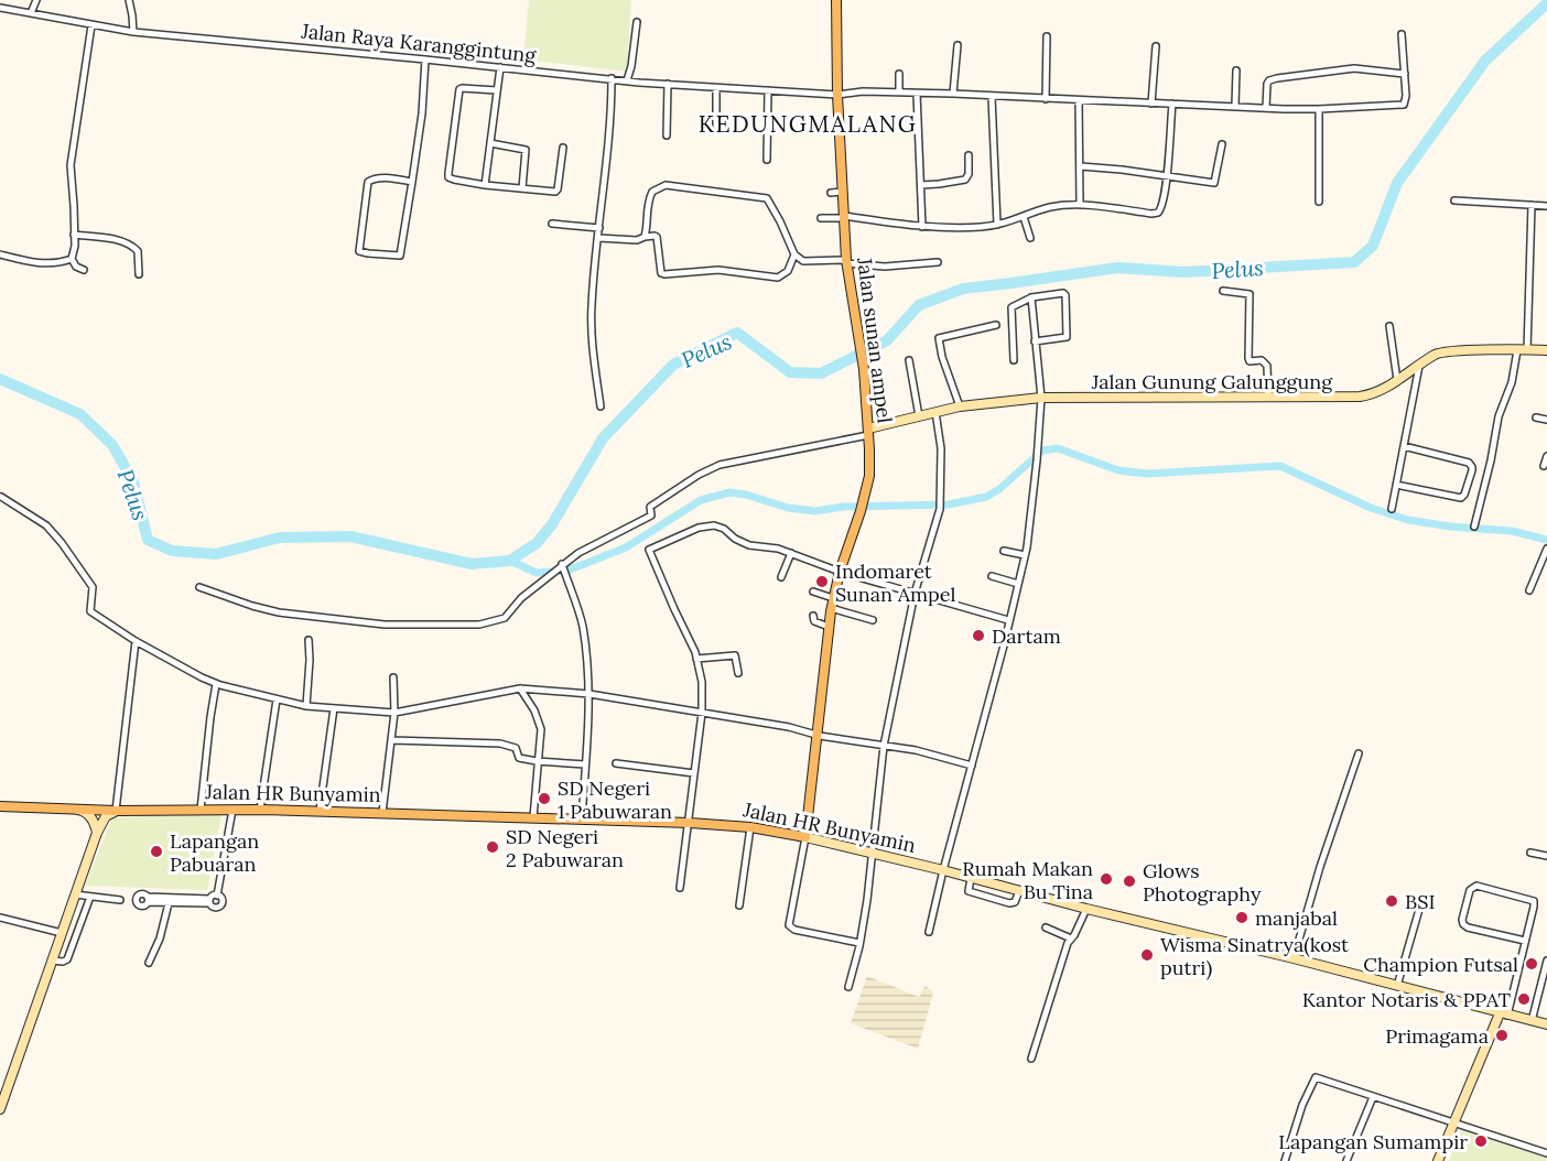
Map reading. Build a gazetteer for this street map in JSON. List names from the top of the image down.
{
  "streets": {
    "main road": ["Jalan sunan ampel", "Jalan HR Bunyamin"],
    "street": ["Jalan Raya Karanggintung", "Jalan Gunung Galunggung"]
  },
  "crossings": [
    ["Jalan Raya Karanggintung", "Jalan sunan ampel"],
    ["Jalan sunan ampel", "Jalan Gunung Galunggung"],
    ["Jalan sunan ampel", "Jalan HR Bunyamin"]
  ],
  "districts": ["KEDUNGMALANG"],
  "water": ["Pelus"],
  "places": [
    "Indomaret Sunan Ampel",
    "Dartam",
    "SD Negeri 1 Pabuwaran",
    "SD Negeri 2 Pabuwaran",
    "Lapangan Pabuaran",
    "Rumah Makan Bu Tina",
    "Glows Photography",
    "BSI",
    "manjabal",
    "Wisma Sinatrya(kost putri)",
    "Champion Futsal",
    "Kantor Notaris & PPAT",
    "Primagama",
    "Lapangan Sumampir"
  ]
}
